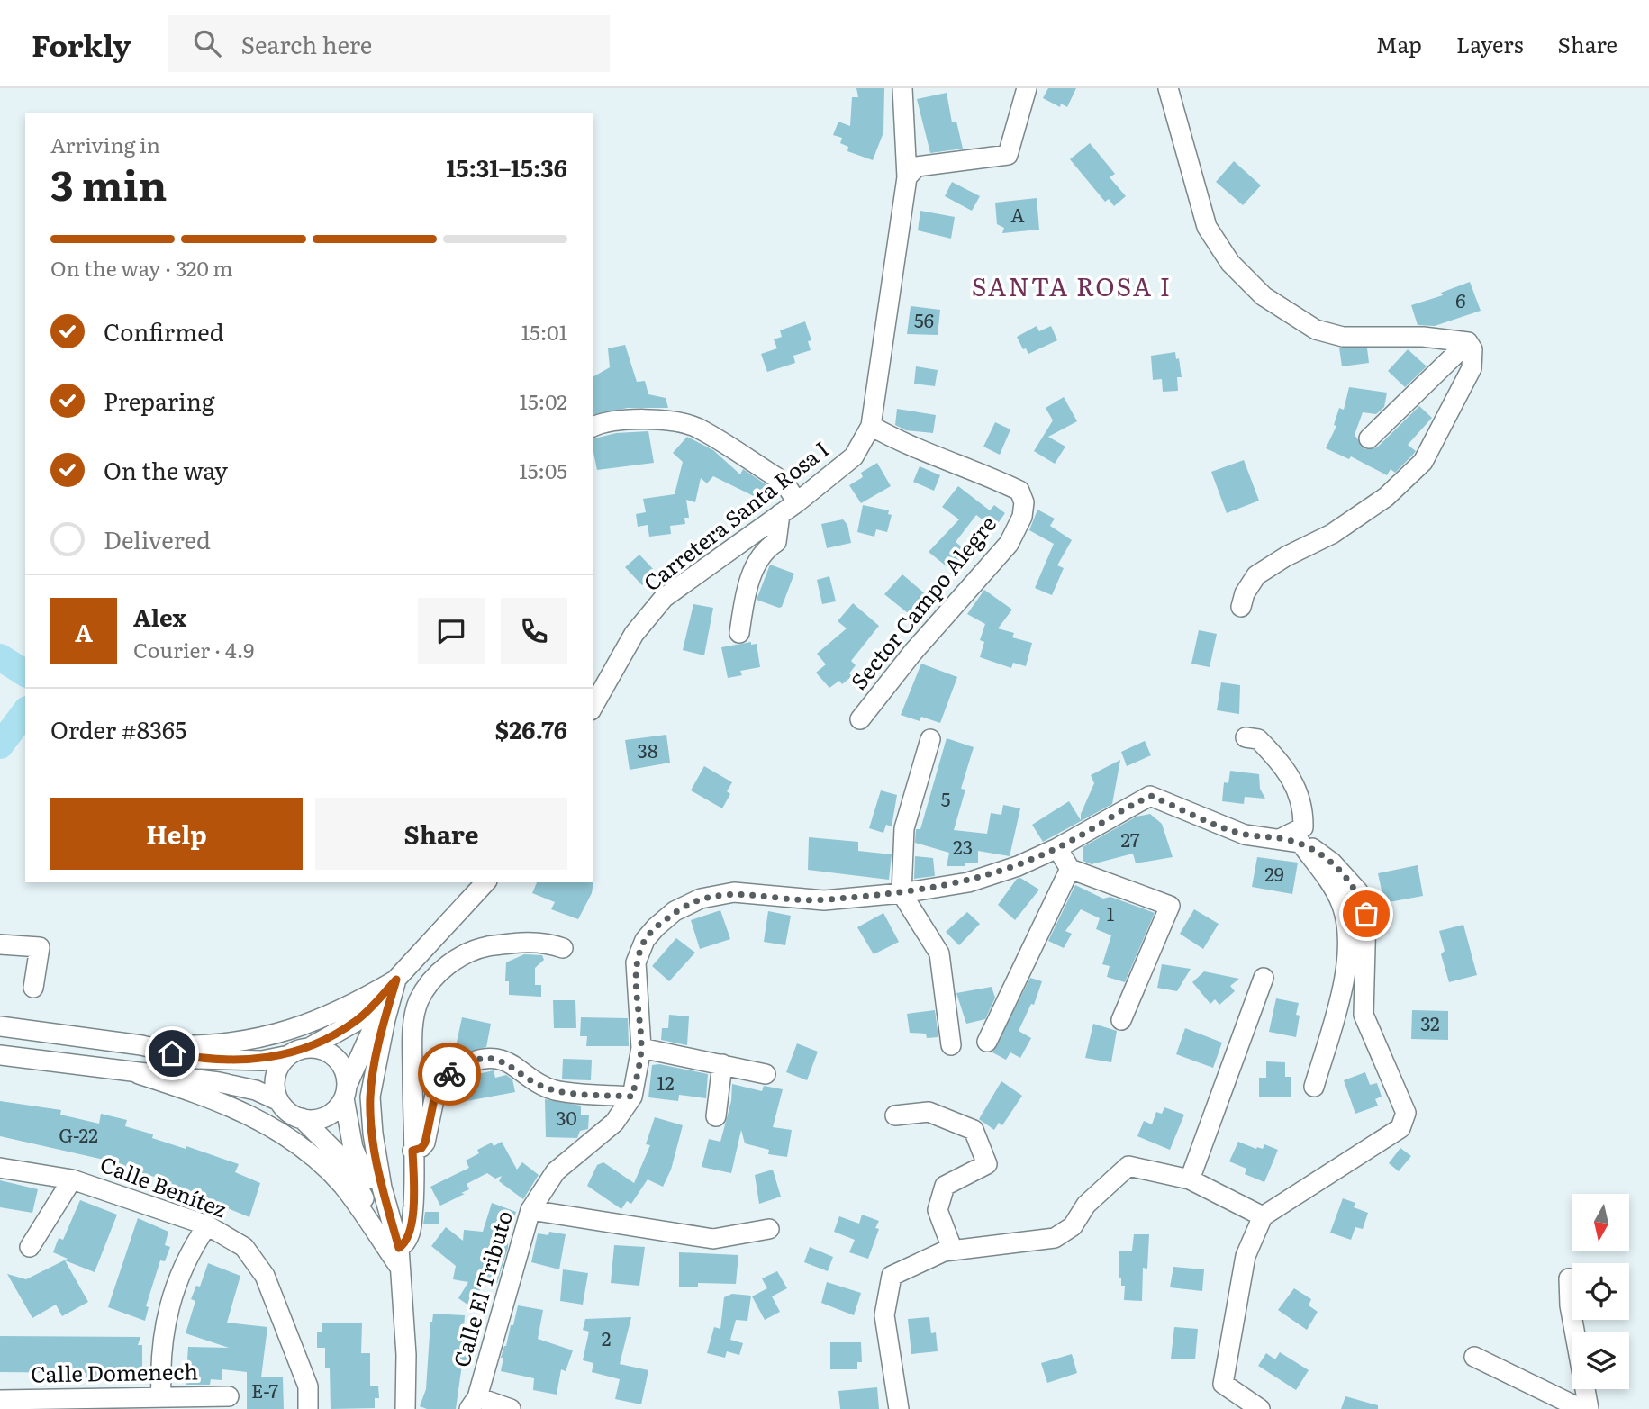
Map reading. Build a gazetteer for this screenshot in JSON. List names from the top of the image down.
{
  "streets": {
    "street": [
      "Carretera Santa Rosa I",
      "Sector Campo Alegre",
      "Calle Benítez",
      "Calle El Tributo",
      "Calle Domenech"
    ]
  },
  "crossings": [
    ["Carretera Santa Rosa I", "Sector Campo Alegre"]
  ],
  "districts": ["SANTA ROSA I"],
  "house_numbers": [
    "A",
    "6",
    "56",
    "38",
    "5",
    "27",
    "23",
    "29",
    "1",
    "32",
    "12",
    "30",
    "G-22",
    "2",
    "E-7"
  ],
  "north": "bottom",
  "page": {
    "header": "Forkly",
    "search": "Search here",
    "nav": ["Map", "Layers", "Share"],
    "heading": ["3 min", "Arriving in", "15:31–15:36"],
    "panel": [
      "Alex",
      "Courier · 4.9",
      "Order #8365",
      "$26.76"
    ],
    "bar": "On the way · 320 m",
    "list": [
      ["Confirmed", "15:01"],
      ["Preparing", "15:02"],
      ["On the way", "15:05"],
      "Delivered"
    ],
    "round": "A",
    "buttons": ["Help", "Share"]
  }
}
